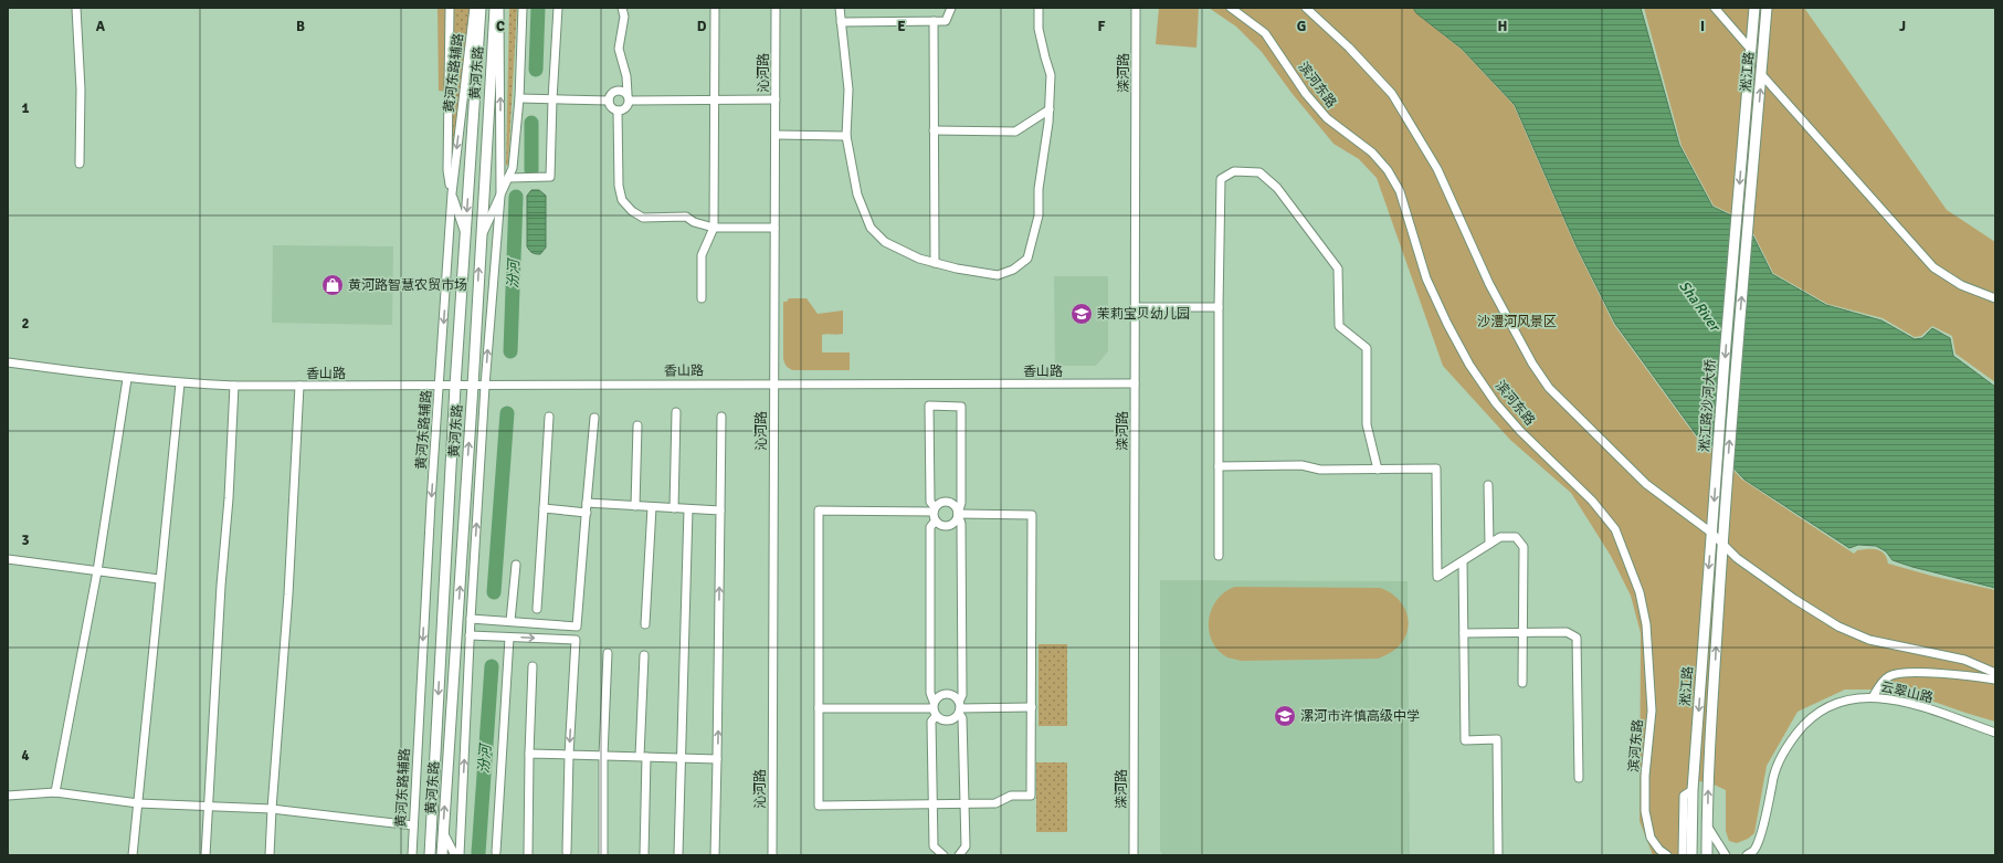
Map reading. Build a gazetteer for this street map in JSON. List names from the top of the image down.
{
  "streets": {
    "main road": ["淞江路", "黄河东路", "淞江路沙河大桥"],
    "street": [
      "黄河东路辅路",
      "沁河路",
      "滦河路",
      "滨河东路",
      "香山路",
      "云翠山路"
    ]
  },
  "crossings": [
    ["淞江路", "淞江路沙河大桥"],
    ["黄河东路辅路", "香山路"],
    ["黄河东路", "香山路"],
    ["沁河路", "香山路"],
    ["滦河路", "香山路"]
  ],
  "water": ["汾河", "Sha River"],
  "parks": ["沙澧河风景区"],
  "places": {
    "shop": ["黄河路智慧农贸市场"],
    "school or university": ["茉莉宝贝幼儿园", "漯河市许慎高级中学"]
  },
  "grid": {
    "columns": [
      "A",
      "B",
      "C",
      "D",
      "E",
      "F",
      "G",
      "H",
      "I",
      "J"
    ],
    "rows": [
      "1",
      "2",
      "3",
      "4"
    ]
  }
}
